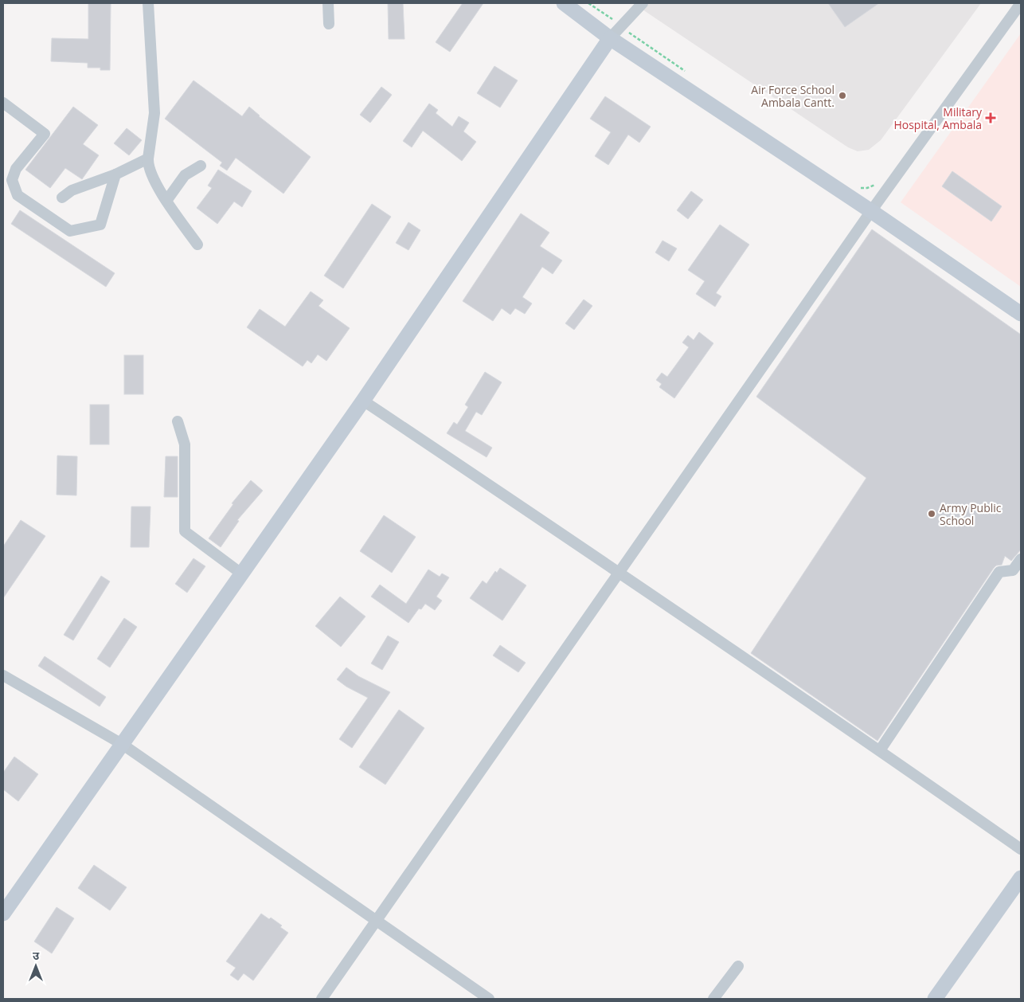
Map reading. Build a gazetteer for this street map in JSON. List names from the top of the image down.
{
  "places": {
    "other": ["Air Force School Ambala Cantt.", "Army Public School"],
    "health": ["Military Hospital, Ambala"]
  },
  "north": "top"
}
